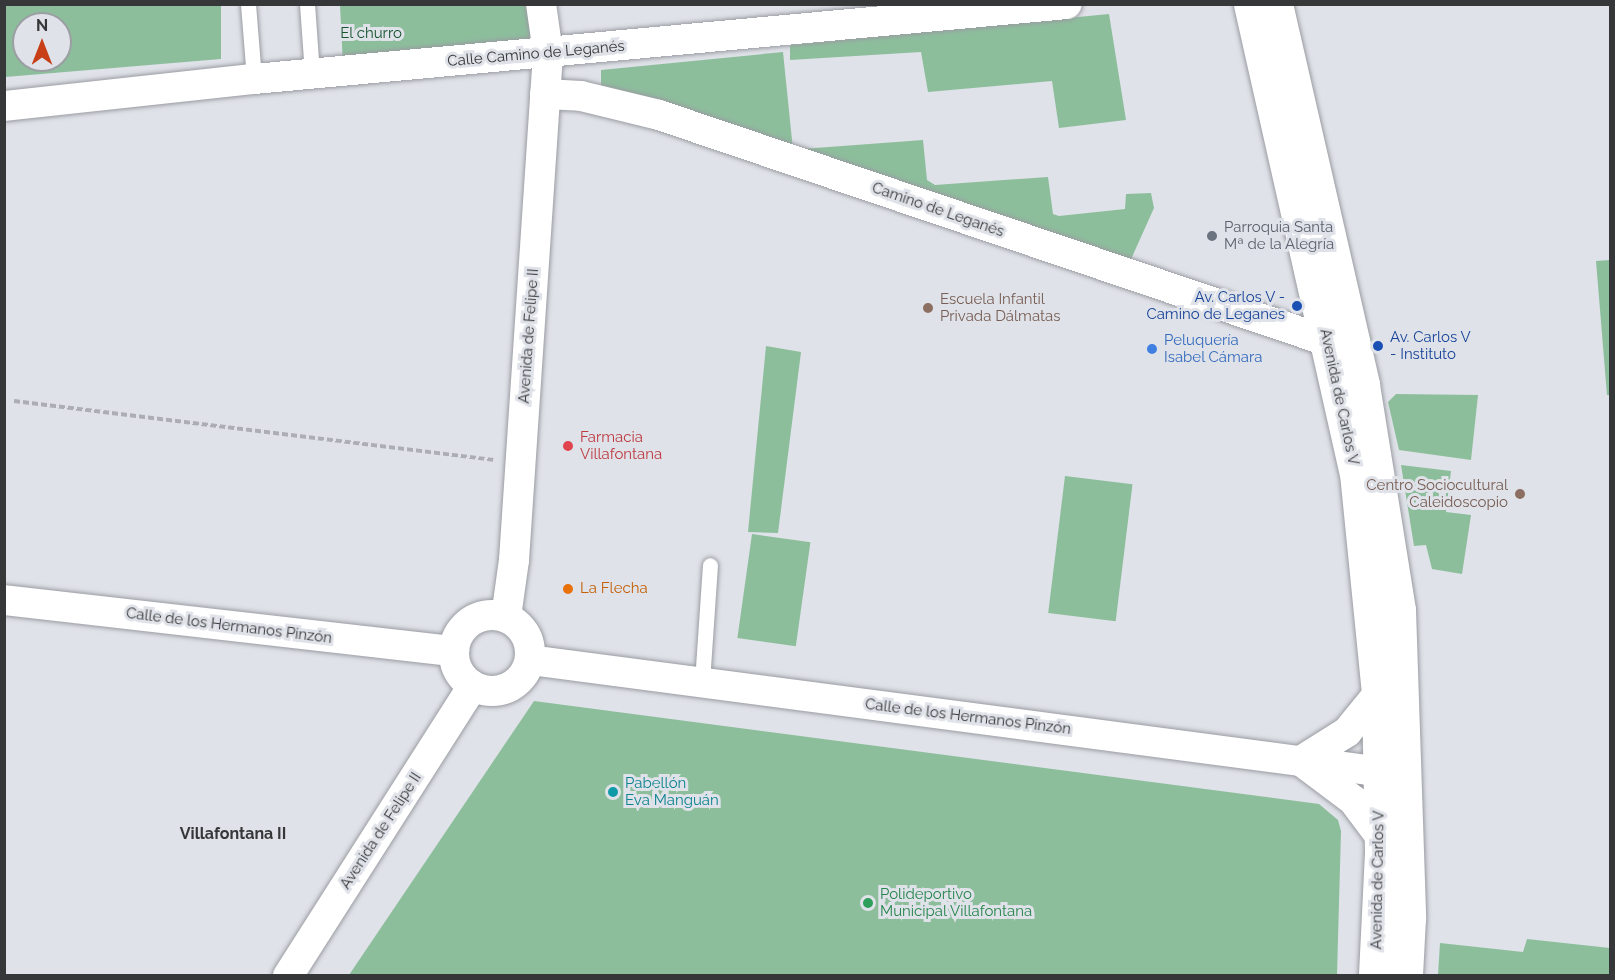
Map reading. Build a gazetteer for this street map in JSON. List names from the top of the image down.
{
  "streets": {
    "street": [
      "Calle Camino de Leganés",
      "Camino de Leganés",
      "Avenida de Felipe II",
      "Avenida de Carlos V",
      "Calle de los Hermanos Pinzón"
    ]
  },
  "crossings": [
    ["Calle Camino de Leganés", "Avenida de Felipe II"],
    ["Camino de Leganés", "Avenida de Felipe II"],
    ["Camino de Leganés", "Avenida de Carlos V"],
    ["Avenida de Felipe II", "Calle de los Hermanos Pinzón"],
    ["Avenida de Carlos V", "Calle de los Hermanos Pinzón"]
  ],
  "districts": ["Villafontana II"],
  "parks": ["El churro"],
  "places": [
    "Parroquia Santa Mª de la Alegría",
    "Av. Carlos V - Camino de Leganes",
    "Escuela Infantil Privada Dálmatas",
    "Av. Carlos V - Instituto",
    "Peluquería Isabel Cámara",
    "Farmacia Villafontana",
    "Centro Sociocultural Caleidoscopio",
    "La Flecha",
    "Pabellón Eva Manguán",
    "Polideportivo Municipal Villafontana"
  ],
  "north": "top"
}
